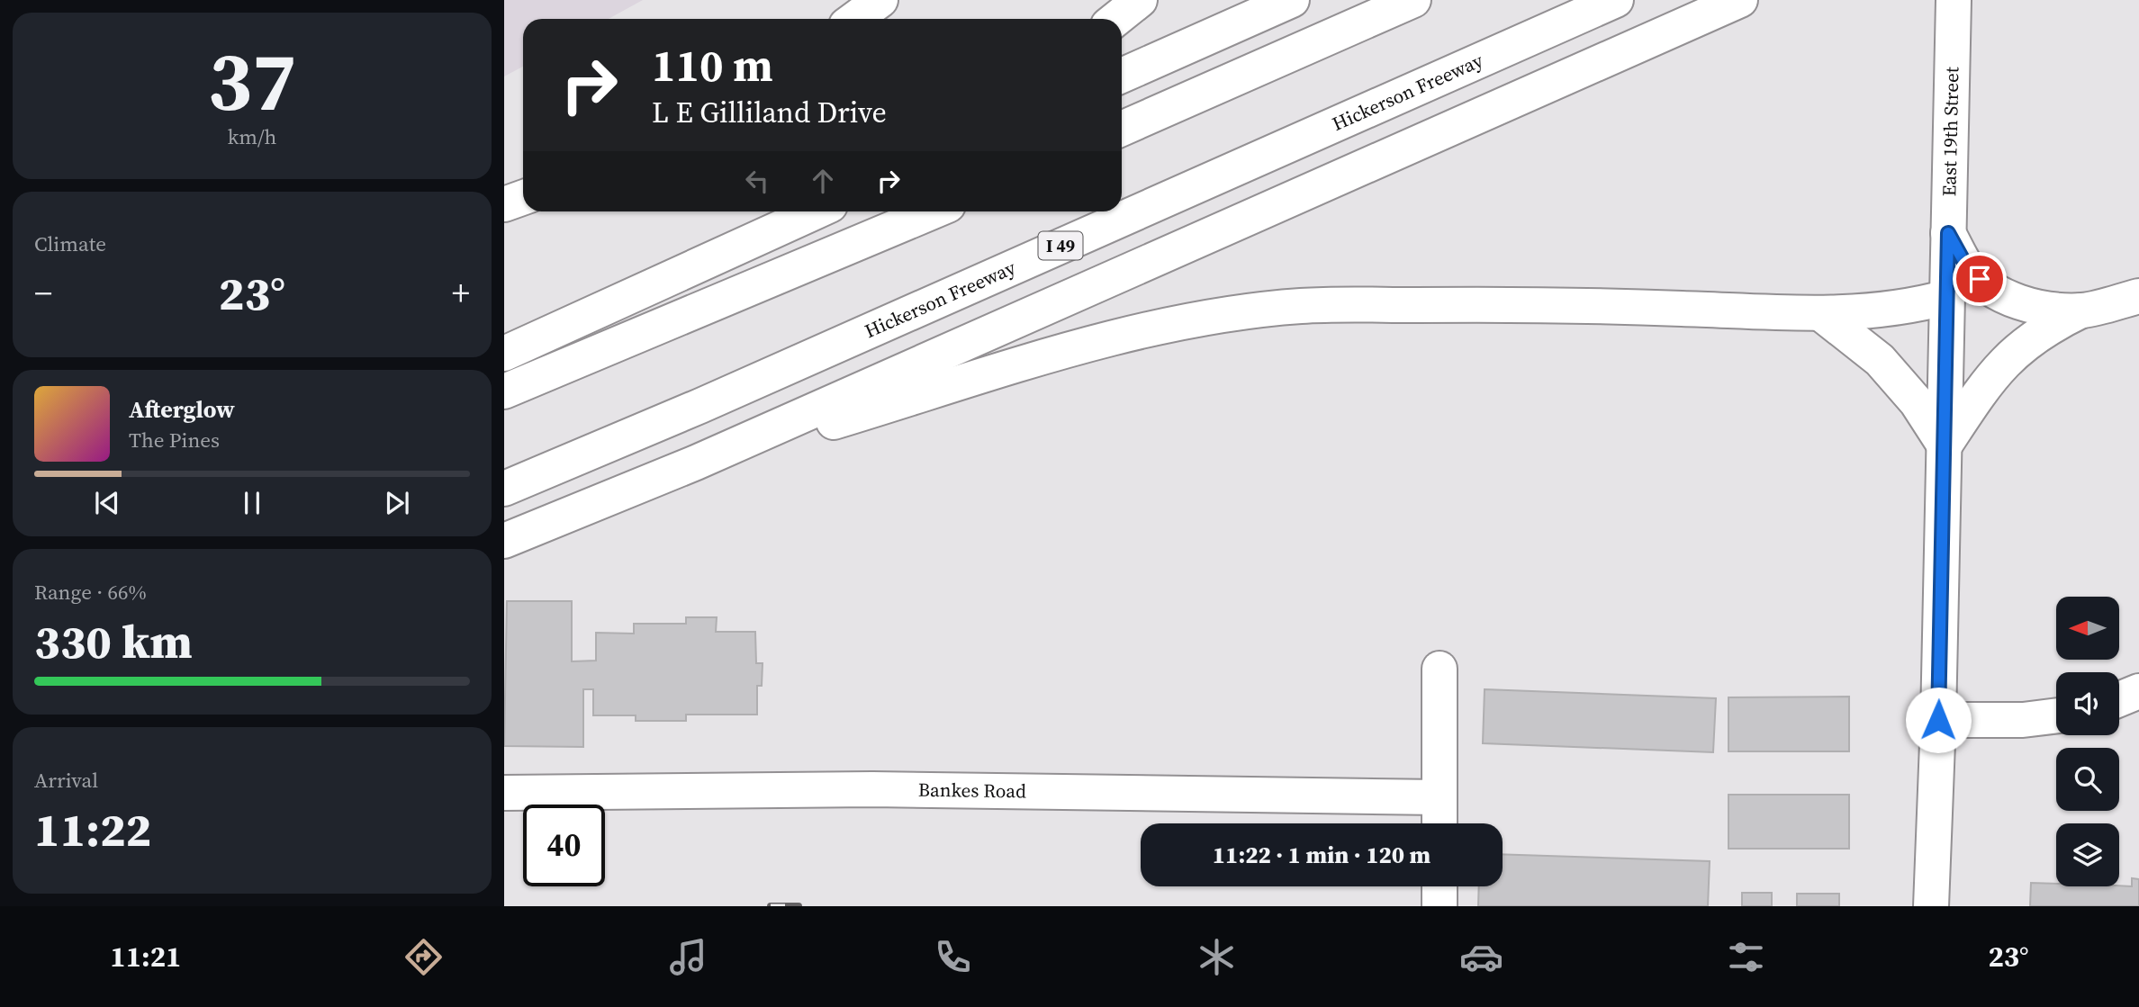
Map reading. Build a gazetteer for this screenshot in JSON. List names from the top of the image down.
{
  "streets": {
    "main road": [
      "Hickerson Freeway",
      "East 19th Street",
      "I 49",
      "Bankes Road"
    ]
  },
  "north": "left",
  "page": {
    "tile": [
      ["37", "km/h"],
      "Climate",
      ["Range · 66%", "330 km"],
      ["Arrival", "11:22"]
    ],
    "turn": ["110 m", "L E Gilliland Drive"],
    "heat": ["−", "23°", "+"],
    "song": ["Afterglow", "The Pines"],
    "limit": "40",
    "trip": "11:22 · 1 min · 120 m",
    "tabs": ["11:21", "23°"]
  }
}
